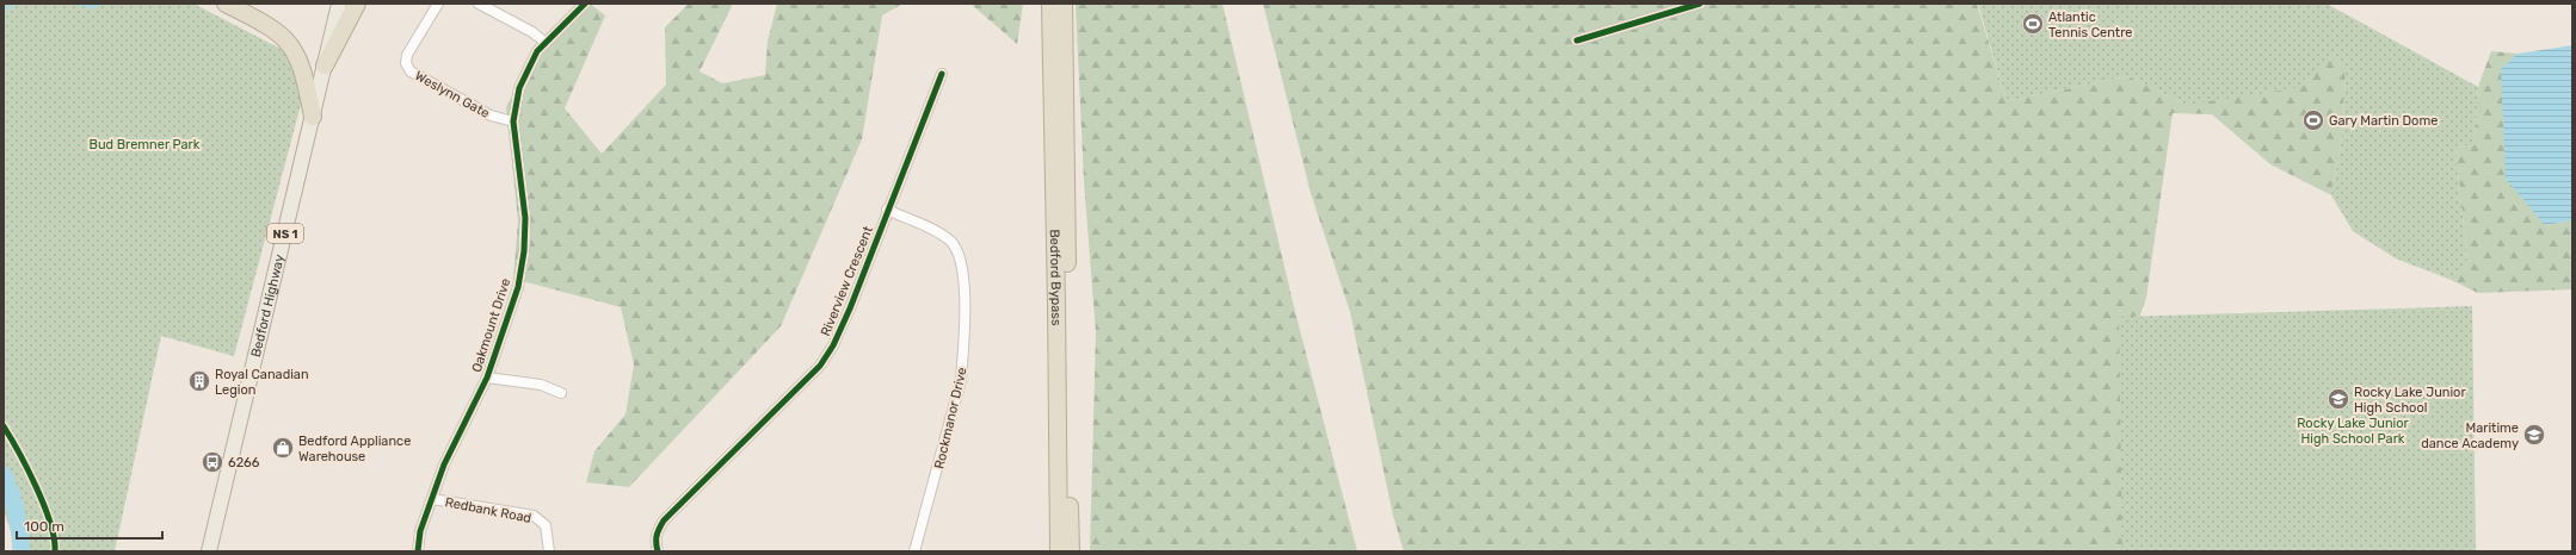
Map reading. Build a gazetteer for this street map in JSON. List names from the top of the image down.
{
  "streets": {
    "highway": ["Bedford Bypass"],
    "main road": ["NS 1", "Bedford Highway"],
    "street": [
      "Weslynn Gate",
      "Riverview Crescent",
      "Oakmount Drive",
      "Rockmanor Drive",
      "Redbank Road"
    ]
  },
  "crossings": [
    ["Weslynn Gate", "Oakmount Drive"],
    ["Riverview Crescent", "Rockmanor Drive"],
    ["Oakmount Drive", "Redbank Road"]
  ],
  "parks": ["Bud Bremner Park", "Rocky Lake Junior High School Park"],
  "places": {
    "sports": ["Atlantic Tennis Centre", "Gary Martin Dome"],
    "building": ["Royal Canadian Legion"],
    "school or university": ["Rocky Lake Junior High School", "Maritime dance Academy"],
    "shop": ["Bedford Appliance Warehouse"],
    "bus stop": ["6266"]
  },
  "scale_bar": "100 m"
}
